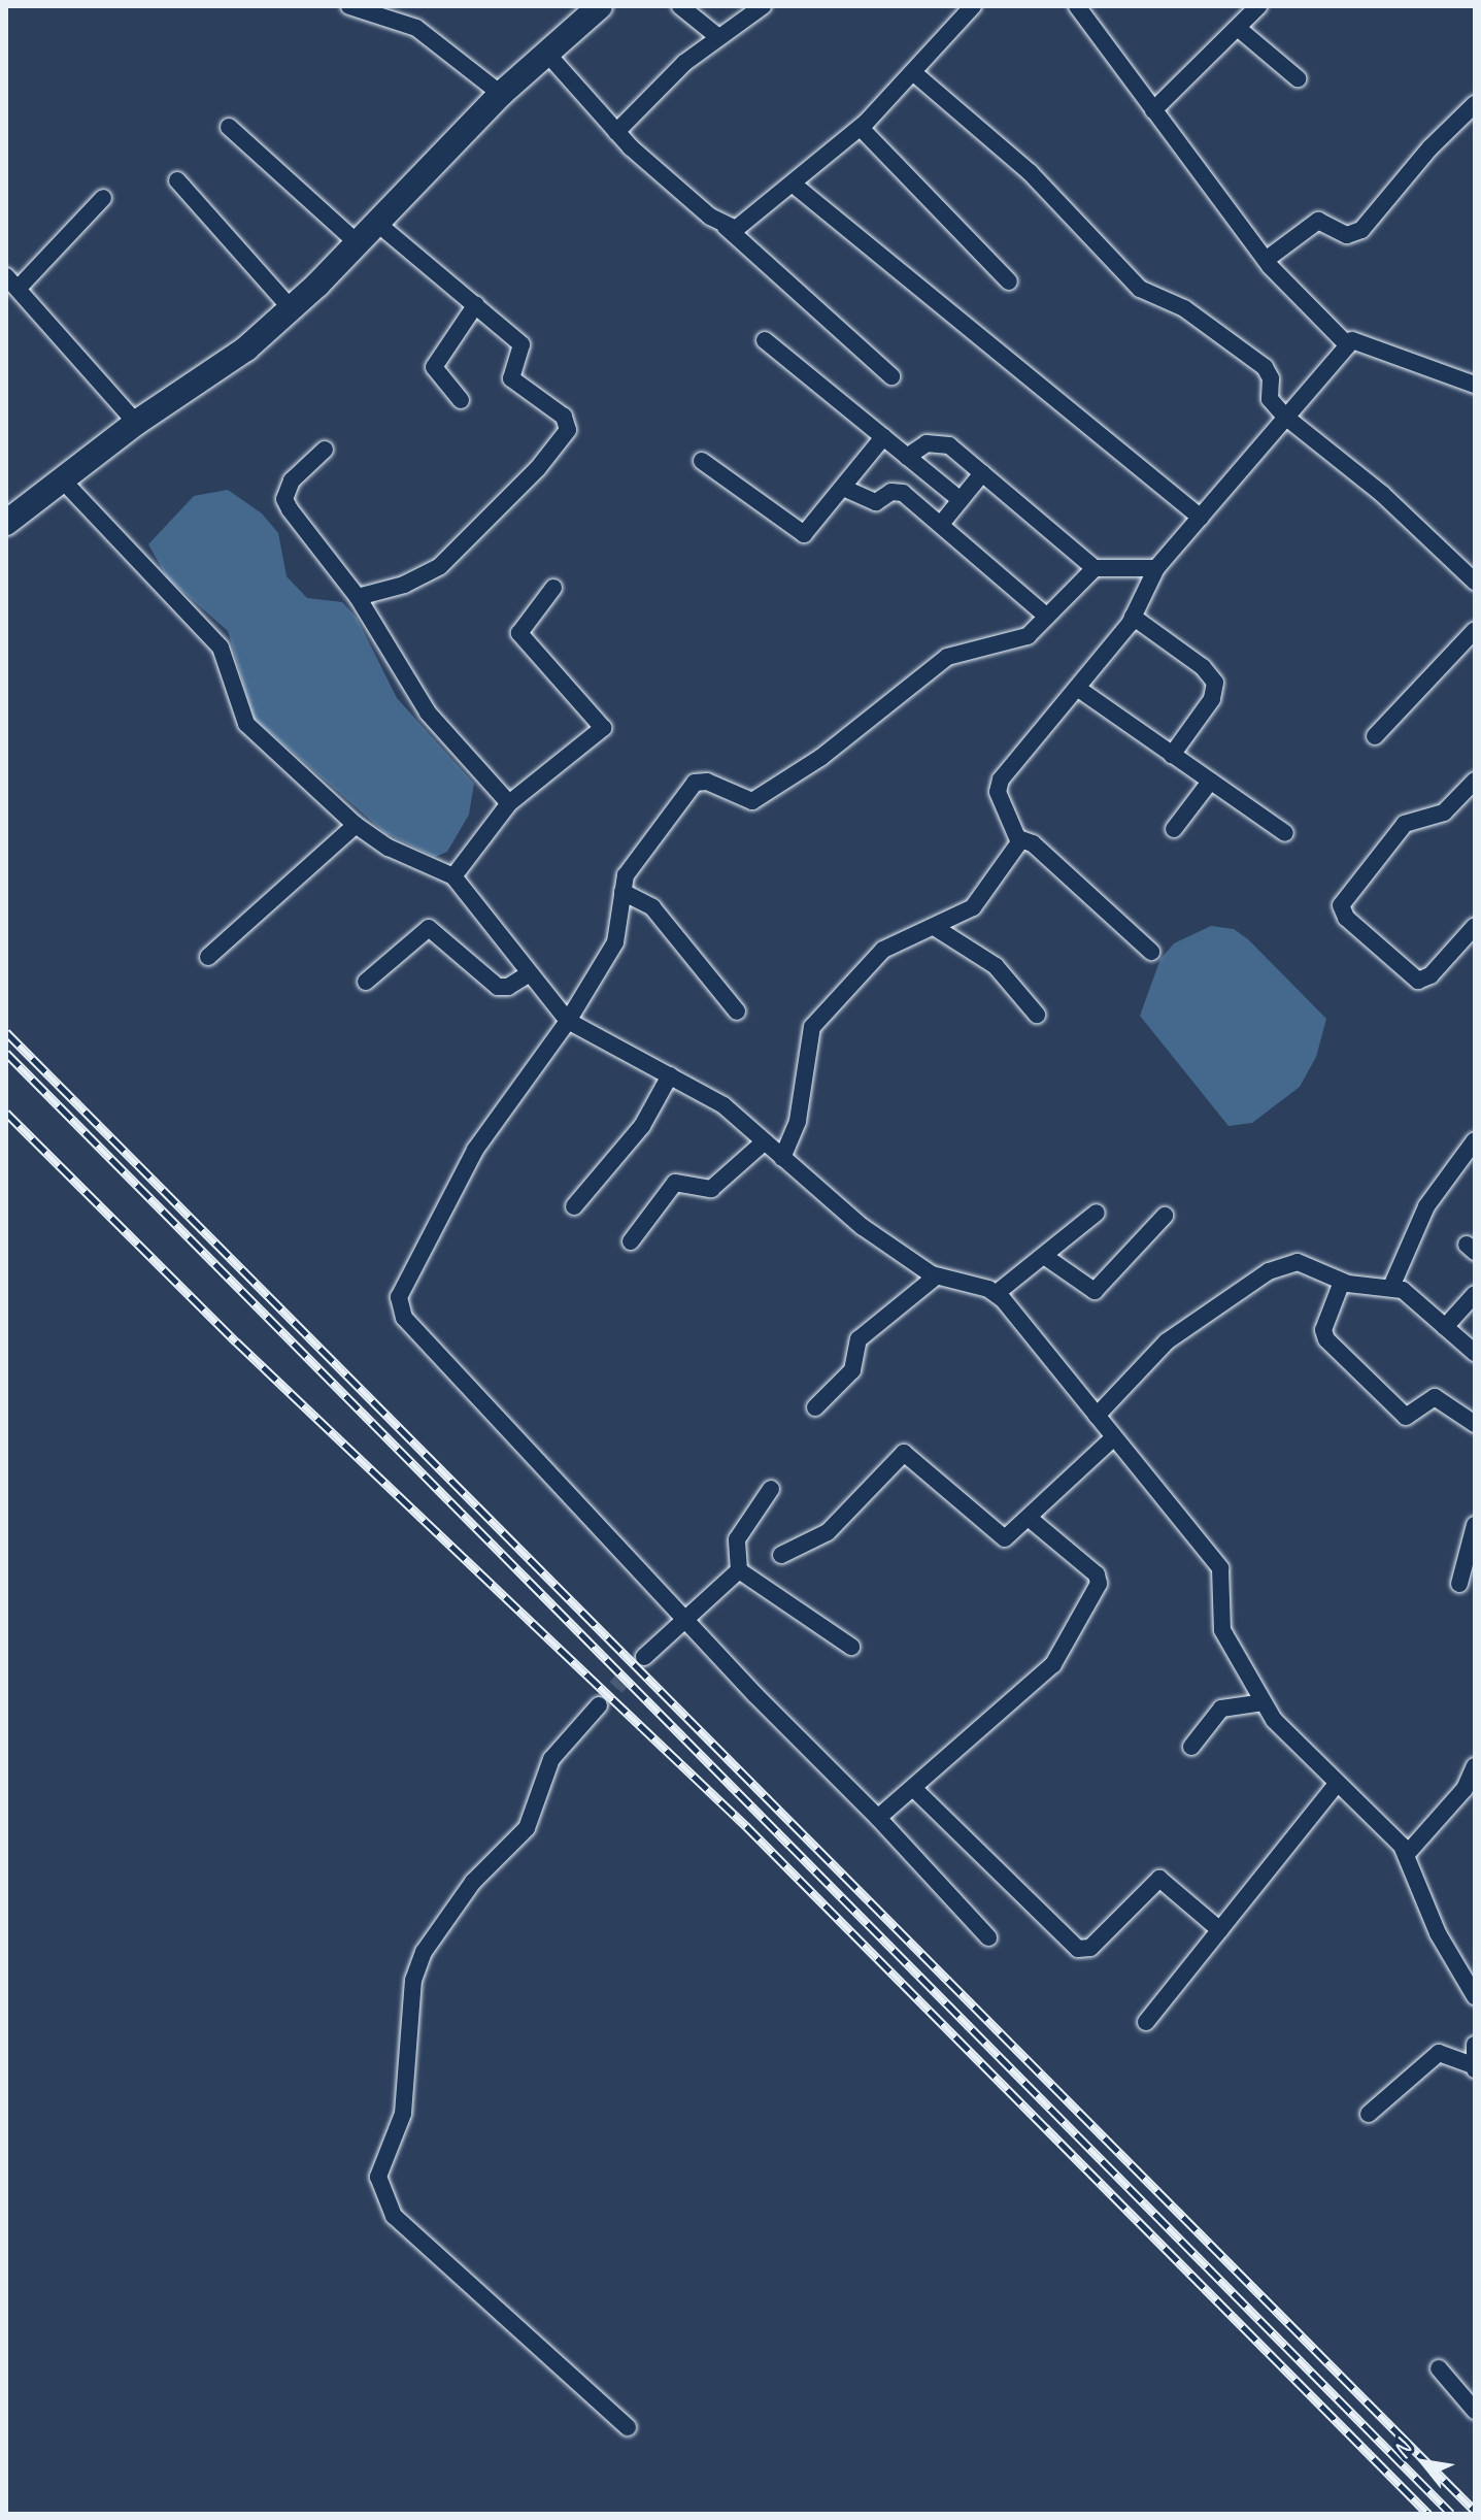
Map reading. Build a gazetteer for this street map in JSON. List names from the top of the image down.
{
  "north": "top left"
}
